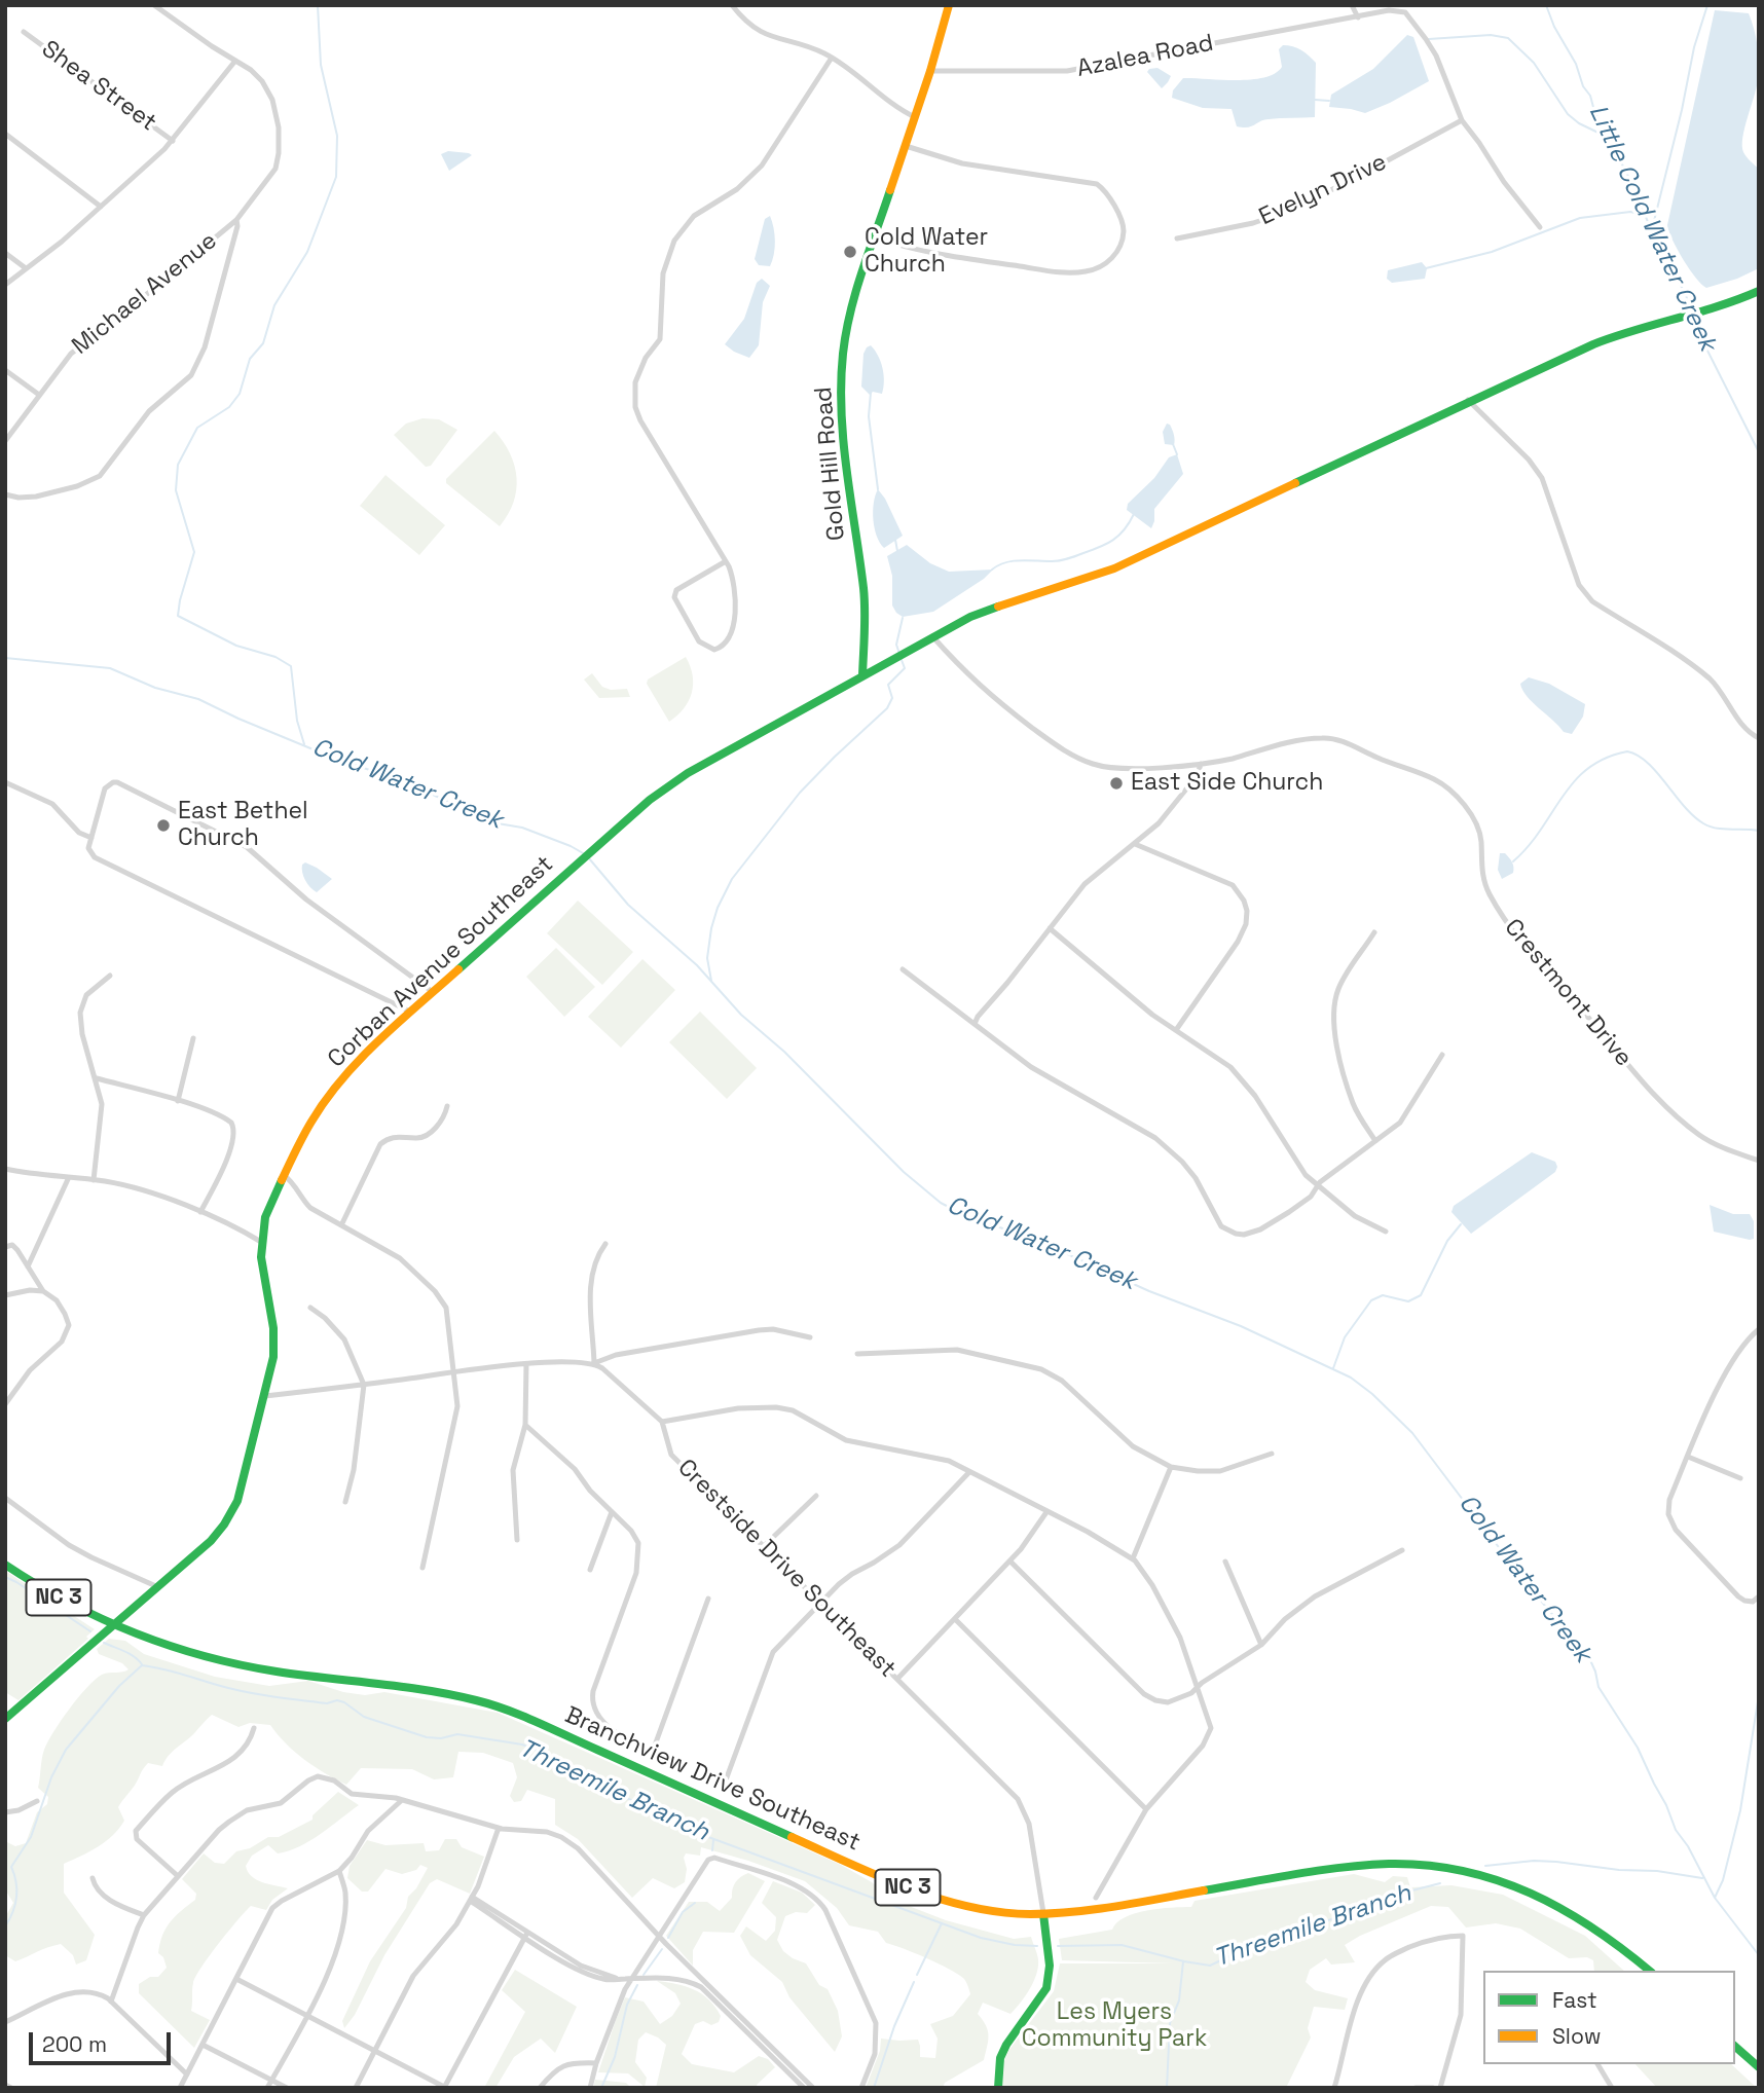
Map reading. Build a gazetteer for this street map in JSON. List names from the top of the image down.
{
  "streets": {
    "main road": [
      "Gold Hill Road",
      "Corban Avenue Southeast",
      "NC 3",
      "Branchview Drive Southeast"
    ],
    "street": [
      "Azalea Road",
      "Shea Street",
      "Evelyn Drive",
      "Michael Avenue",
      "Crestmont Drive",
      "Crestside Drive Southeast"
    ]
  },
  "crossings": [
    ["Azalea Road", "Evelyn Drive"],
    ["Azalea Road", "Gold Hill Road"],
    ["Gold Hill Road", "Corban Avenue Southeast"],
    ["Corban Avenue Southeast", "Crestmont Drive"],
    ["Corban Avenue Southeast", "Branchview Drive Southeast"],
    ["Crestside Drive Southeast", "Branchview Drive Southeast"]
  ],
  "water": ["Little Cold Water Creek", "Cold Water Creek", "Threemile Branch"],
  "parks": ["Les Myers Community Park"],
  "places": ["Cold Water Church", "East Side Church", "East Bethel Church"],
  "legend": ["Fast", "Slow"],
  "scale_bar": "200 m"
}
